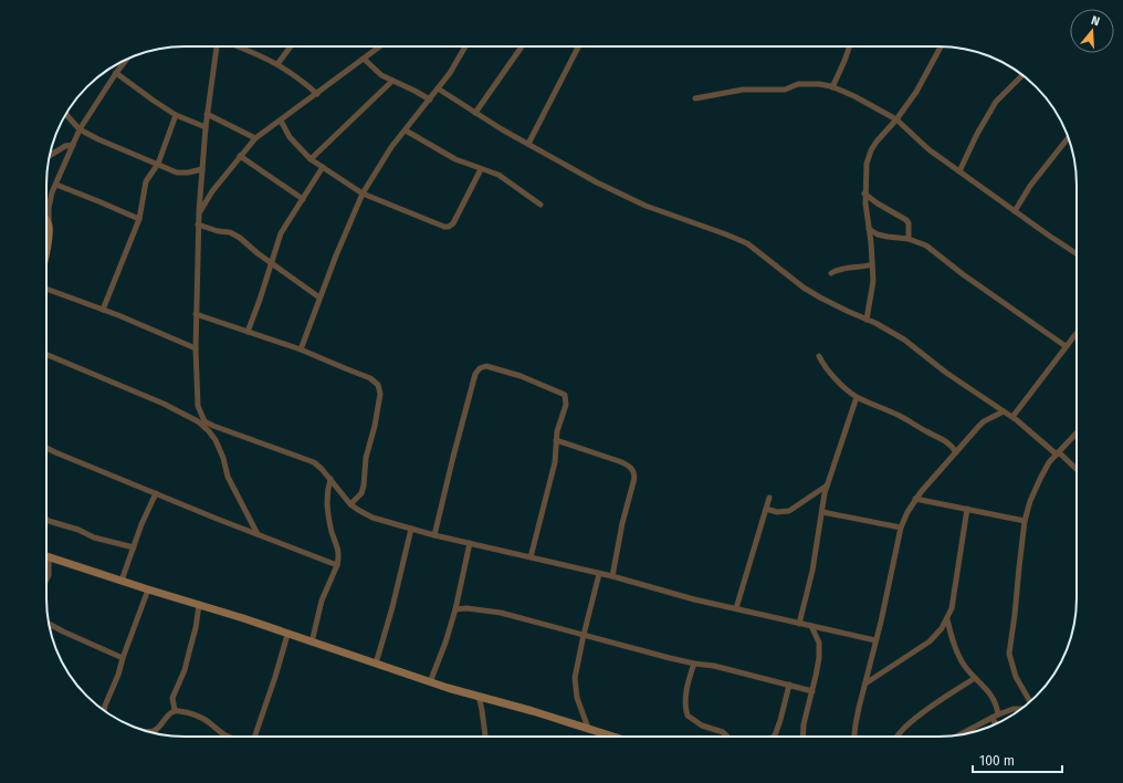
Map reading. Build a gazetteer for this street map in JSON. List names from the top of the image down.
{
  "scale_bar": "100 m",
  "north": "top"
}
